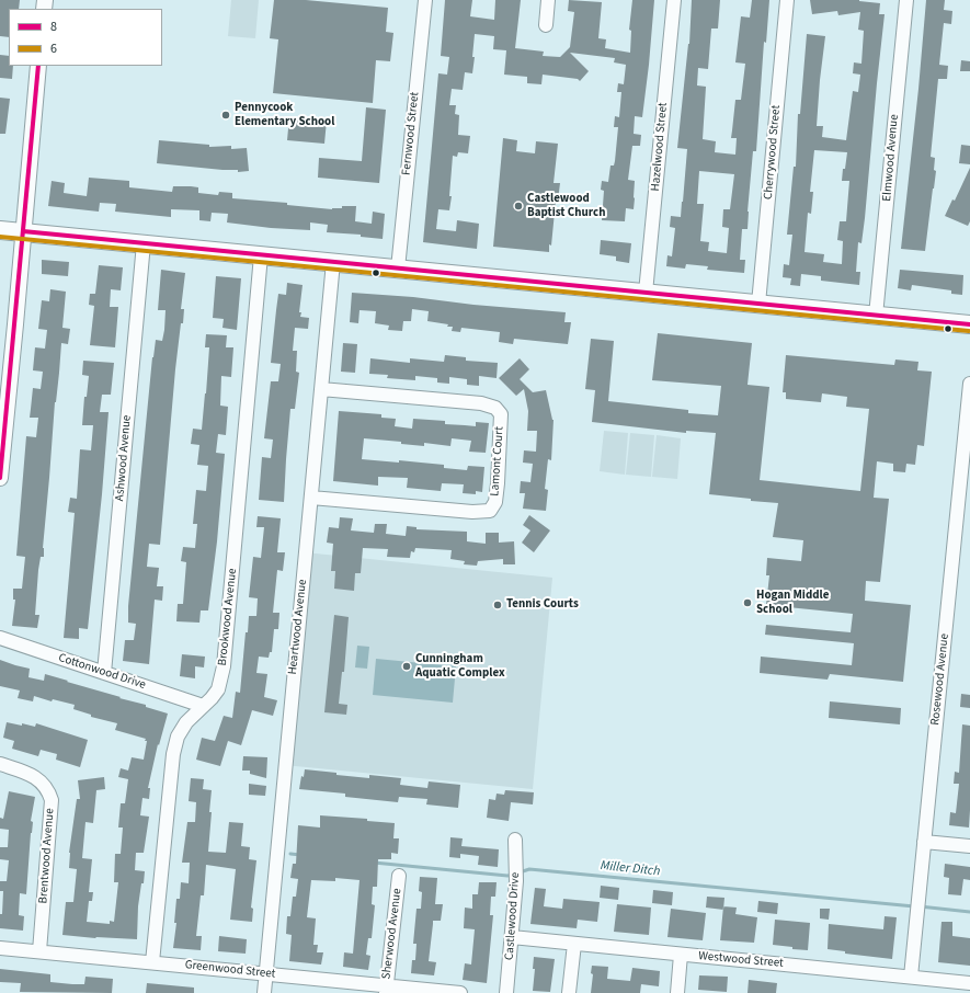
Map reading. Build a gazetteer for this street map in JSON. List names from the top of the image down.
{
  "streets": {
    "street": [
      "Fernwood Street",
      "Hazelwood Street",
      "Cherrywood Street",
      "Elmwood Avenue",
      "Ashwood Avenue",
      "Lamont Court",
      "Brookwood Avenue",
      "Heartwood Avenue",
      "Cottonwood Drive",
      "Rosewood Avenue",
      "Brentwood Avenue",
      "Castlewood Drive",
      "Sherwood Avenue",
      "Westwood Street",
      "Greenwood Street"
    ]
  },
  "crossings": [
    ["Ashwood Avenue", "Cottonwood Drive"],
    ["Lamont Court", "Heartwood Avenue"],
    ["Brookwood Avenue", "Cottonwood Drive"],
    ["Brookwood Avenue", "Greenwood Street"],
    ["Heartwood Avenue", "Greenwood Street"],
    ["Rosewood Avenue", "Westwood Street"],
    ["Brentwood Avenue", "Greenwood Street"],
    ["Castlewood Drive", "Westwood Street"],
    ["Sherwood Avenue", "Greenwood Street"]
  ],
  "water": ["Miller Ditch"],
  "places": [
    "Pennycook Elementary School",
    "Castlewood Baptist Church",
    "Hogan Middle School",
    "Tennis Courts",
    "Cunningham Aquatic Complex"
  ],
  "lines": ["transit line 8", "transit line 6"],
  "legend": ["8", "6"]
}
